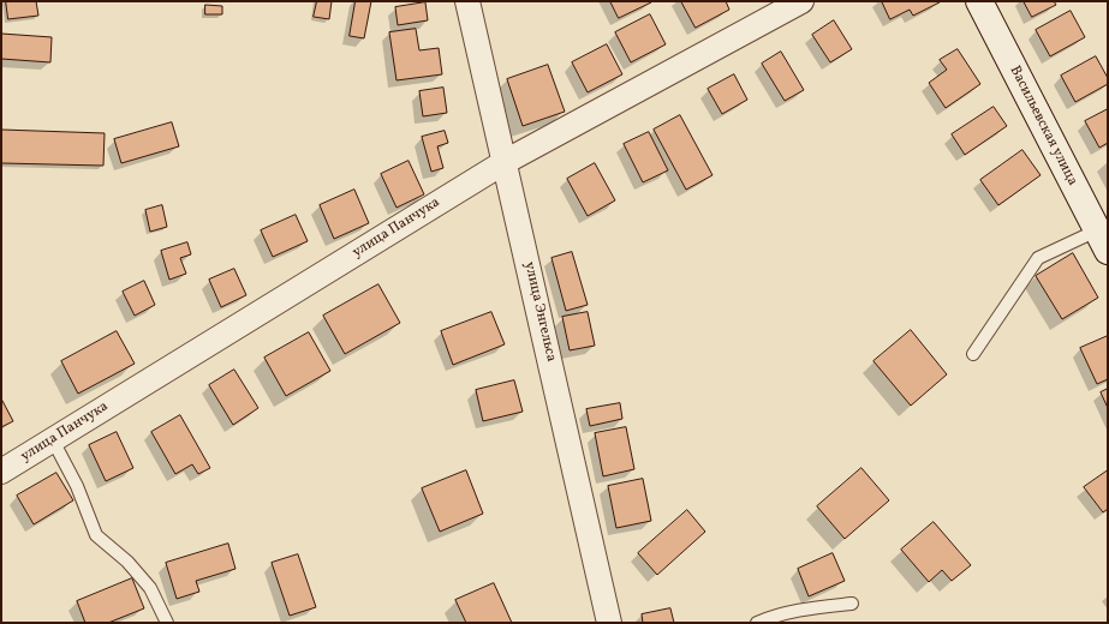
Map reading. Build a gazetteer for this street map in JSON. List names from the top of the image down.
{
  "streets": {
    "main road": ["Васильевская улица"],
    "street": ["улица Панчука", "улица Энгельса"]
  },
  "crossings": [
    ["улица Панчука", "улица Энгельса"]
  ]
}
